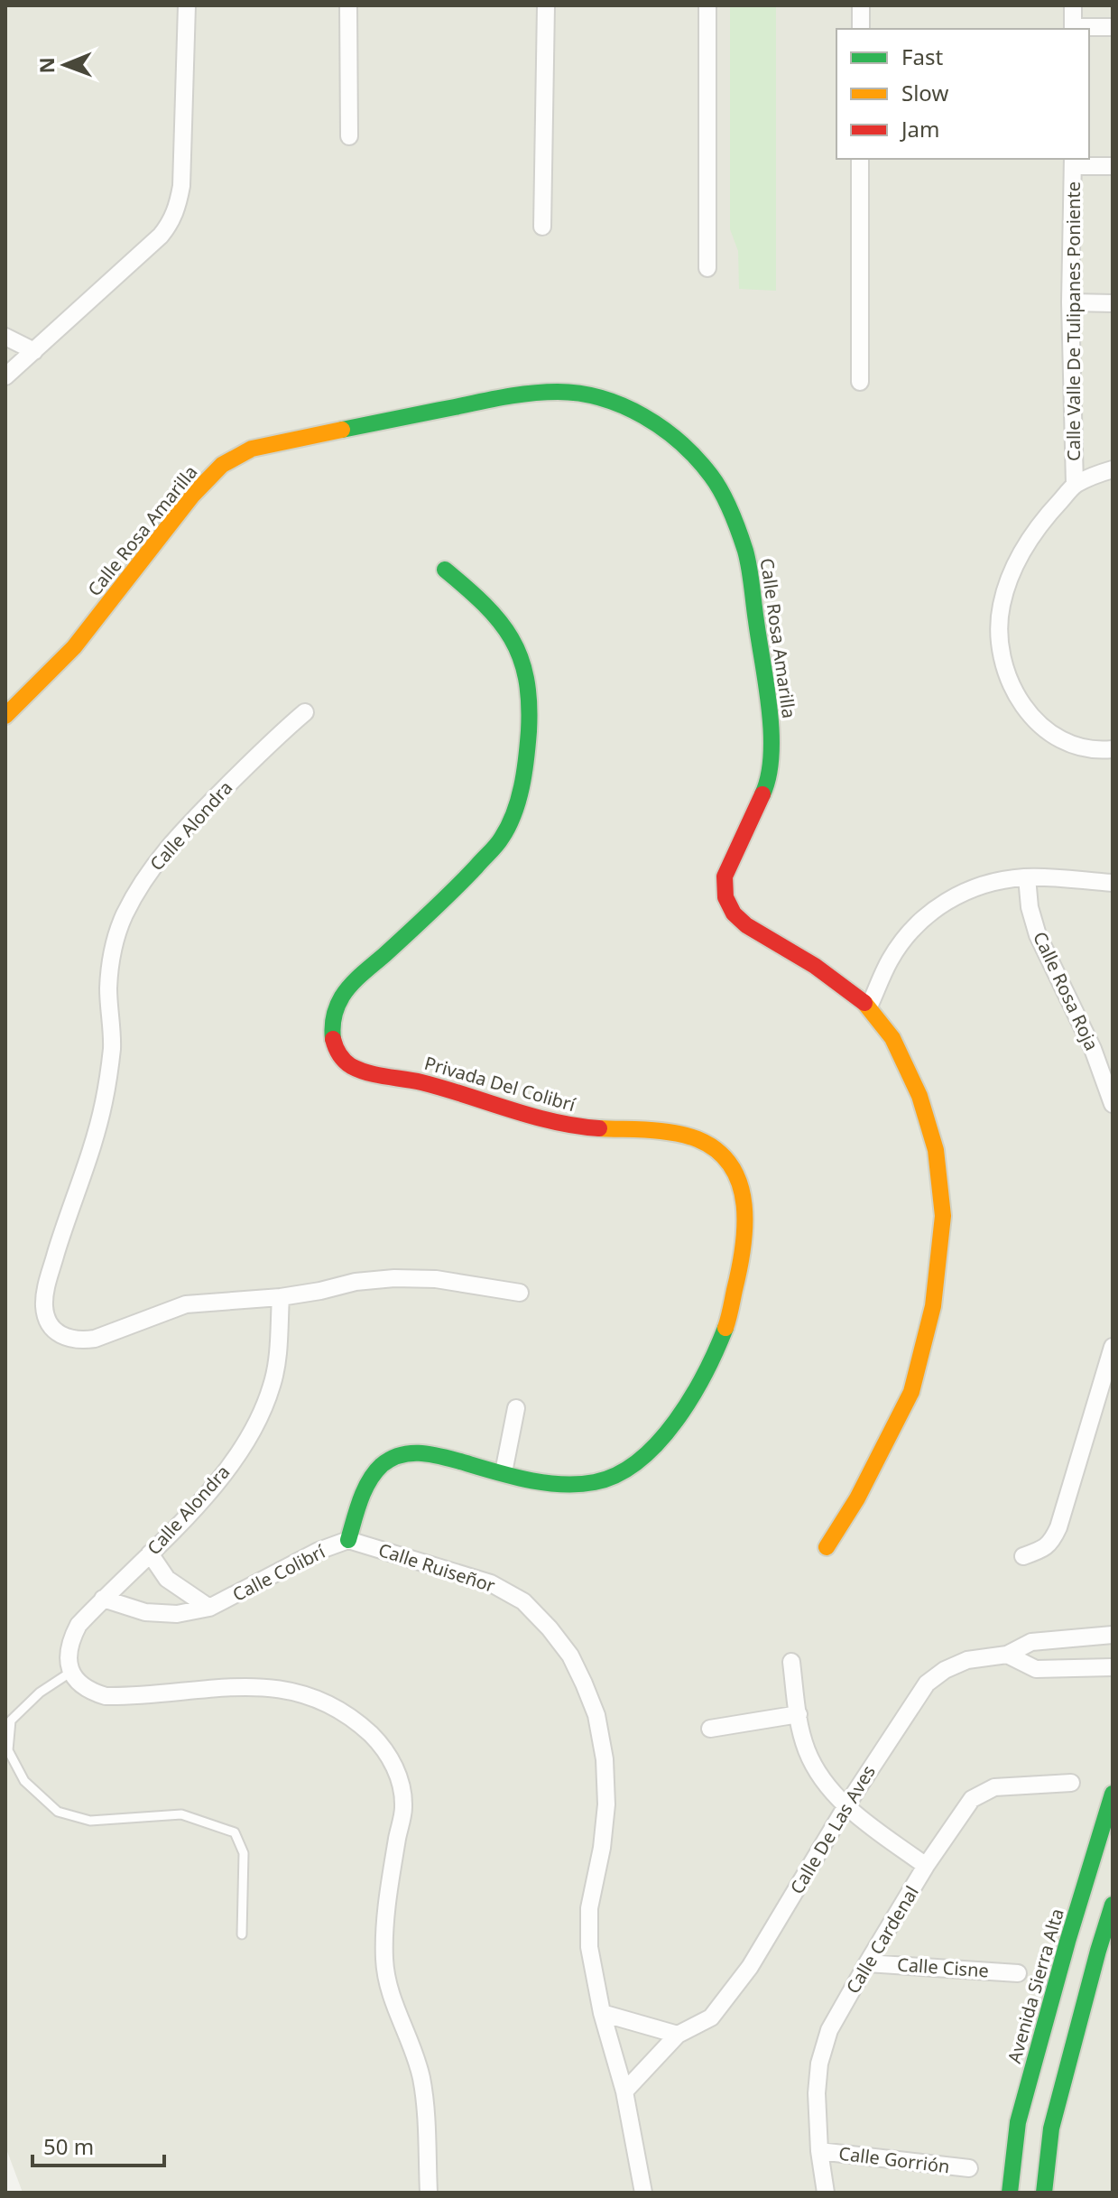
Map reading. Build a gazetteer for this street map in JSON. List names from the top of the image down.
{
  "streets": {
    "street": [
      "Calle Valle De Tulipanes Poniente",
      "Calle Rosa Amarilla",
      "Calle Alondra",
      "Calle Rosa Roja",
      "Privada Del Colibrí",
      "Calle Ruiseñor",
      "Calle Colibrí",
      "Calle De Las Aves",
      "Calle Cardenal",
      "Calle Cisne",
      "Avenida Sierra Alta",
      "Calle Gorrión"
    ]
  },
  "crossings": [
    ["Calle Alondra", "Calle Colibrí"],
    ["Privada Del Colibrí", "Calle Ruiseñor"],
    ["Privada Del Colibrí", "Calle Colibrí"],
    ["Calle Ruiseñor", "Calle Colibrí"],
    ["Calle Ruiseñor", "Calle De Las Aves"],
    ["Calle Cardenal", "Calle Cisne"],
    ["Calle Cardenal", "Calle Gorrión"]
  ],
  "legend": ["Fast", "Slow", "Jam"],
  "scale_bar": "50 m",
  "north": "left"
}
